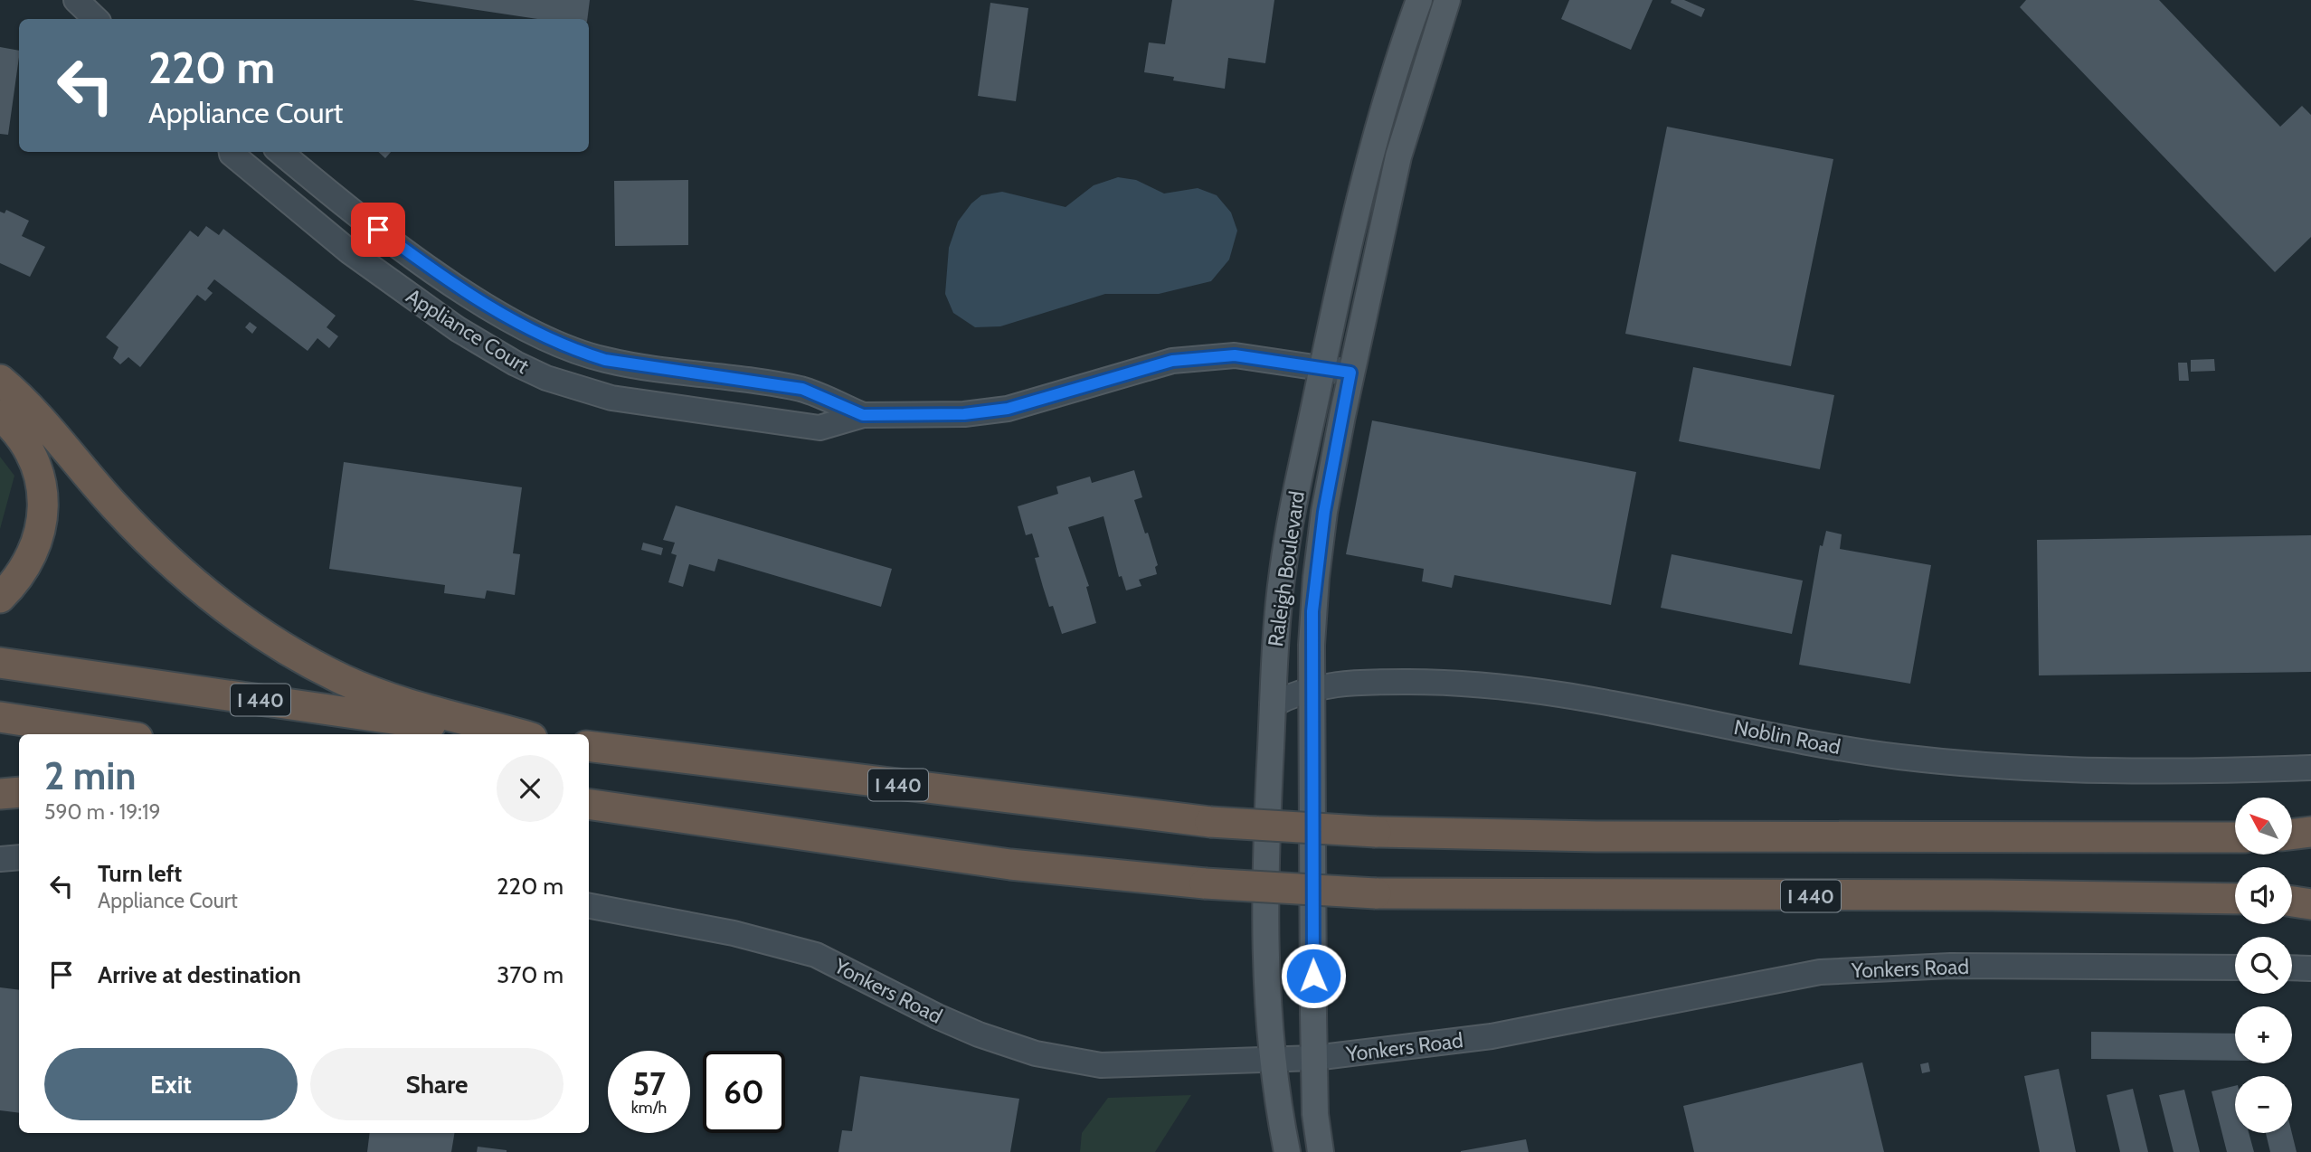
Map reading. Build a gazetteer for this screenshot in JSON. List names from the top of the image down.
{
  "streets": {
    "highway": ["I 440"],
    "main road": ["Raleigh Boulevard"],
    "street": ["Appliance Court", "Noblin Road", "Yonkers Road"]
  },
  "crossings": [
    ["Appliance Court", "Raleigh Boulevard"],
    ["Raleigh Boulevard", "Noblin Road"],
    ["Raleigh Boulevard", "Yonkers Road"]
  ],
  "north": "top left",
  "page": {
    "turn": ["220 m", "Appliance Court"],
    "heading": ["2 min", "590 m · 19:19"],
    "map_buttons": ["+", "−"],
    "list": [
      {
        "name": "Turn left",
        "note": "Appliance Court",
        "value": "220 m"
      },
      {
        "name": "Arrive at destination",
        "value": "370 m"
      }
    ],
    "buttons": ["Exit", "Share"],
    "speed": "57 km/h",
    "limit": "60"
  }
}
